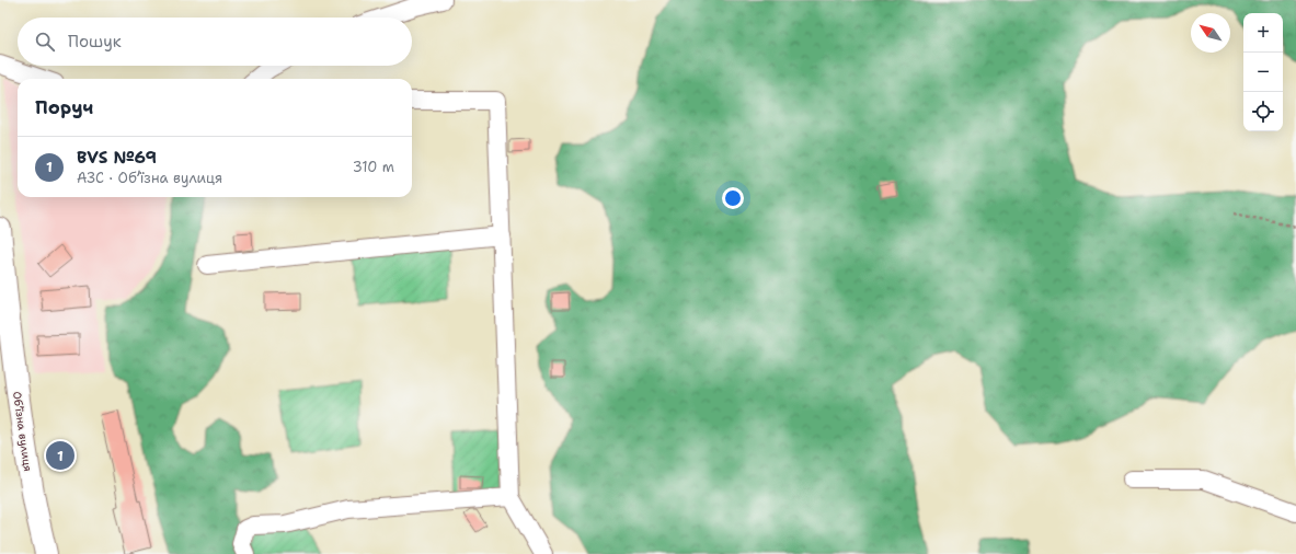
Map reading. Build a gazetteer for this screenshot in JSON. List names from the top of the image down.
{
  "streets": {
    "main road": ["Обʼїзна вулиця"]
  },
  "north": "top left",
  "page": {
    "map_buttons": ["+", "−"],
    "search": "Пошук",
    "heading": "Поруч",
    "list": [
      {
        "mark": "1",
        "name": "BVS №69",
        "note": "АЗС · Обʼїзна вулиця",
        "value": "310 m"
      }
    ],
    "pins": "1"
  }
}
